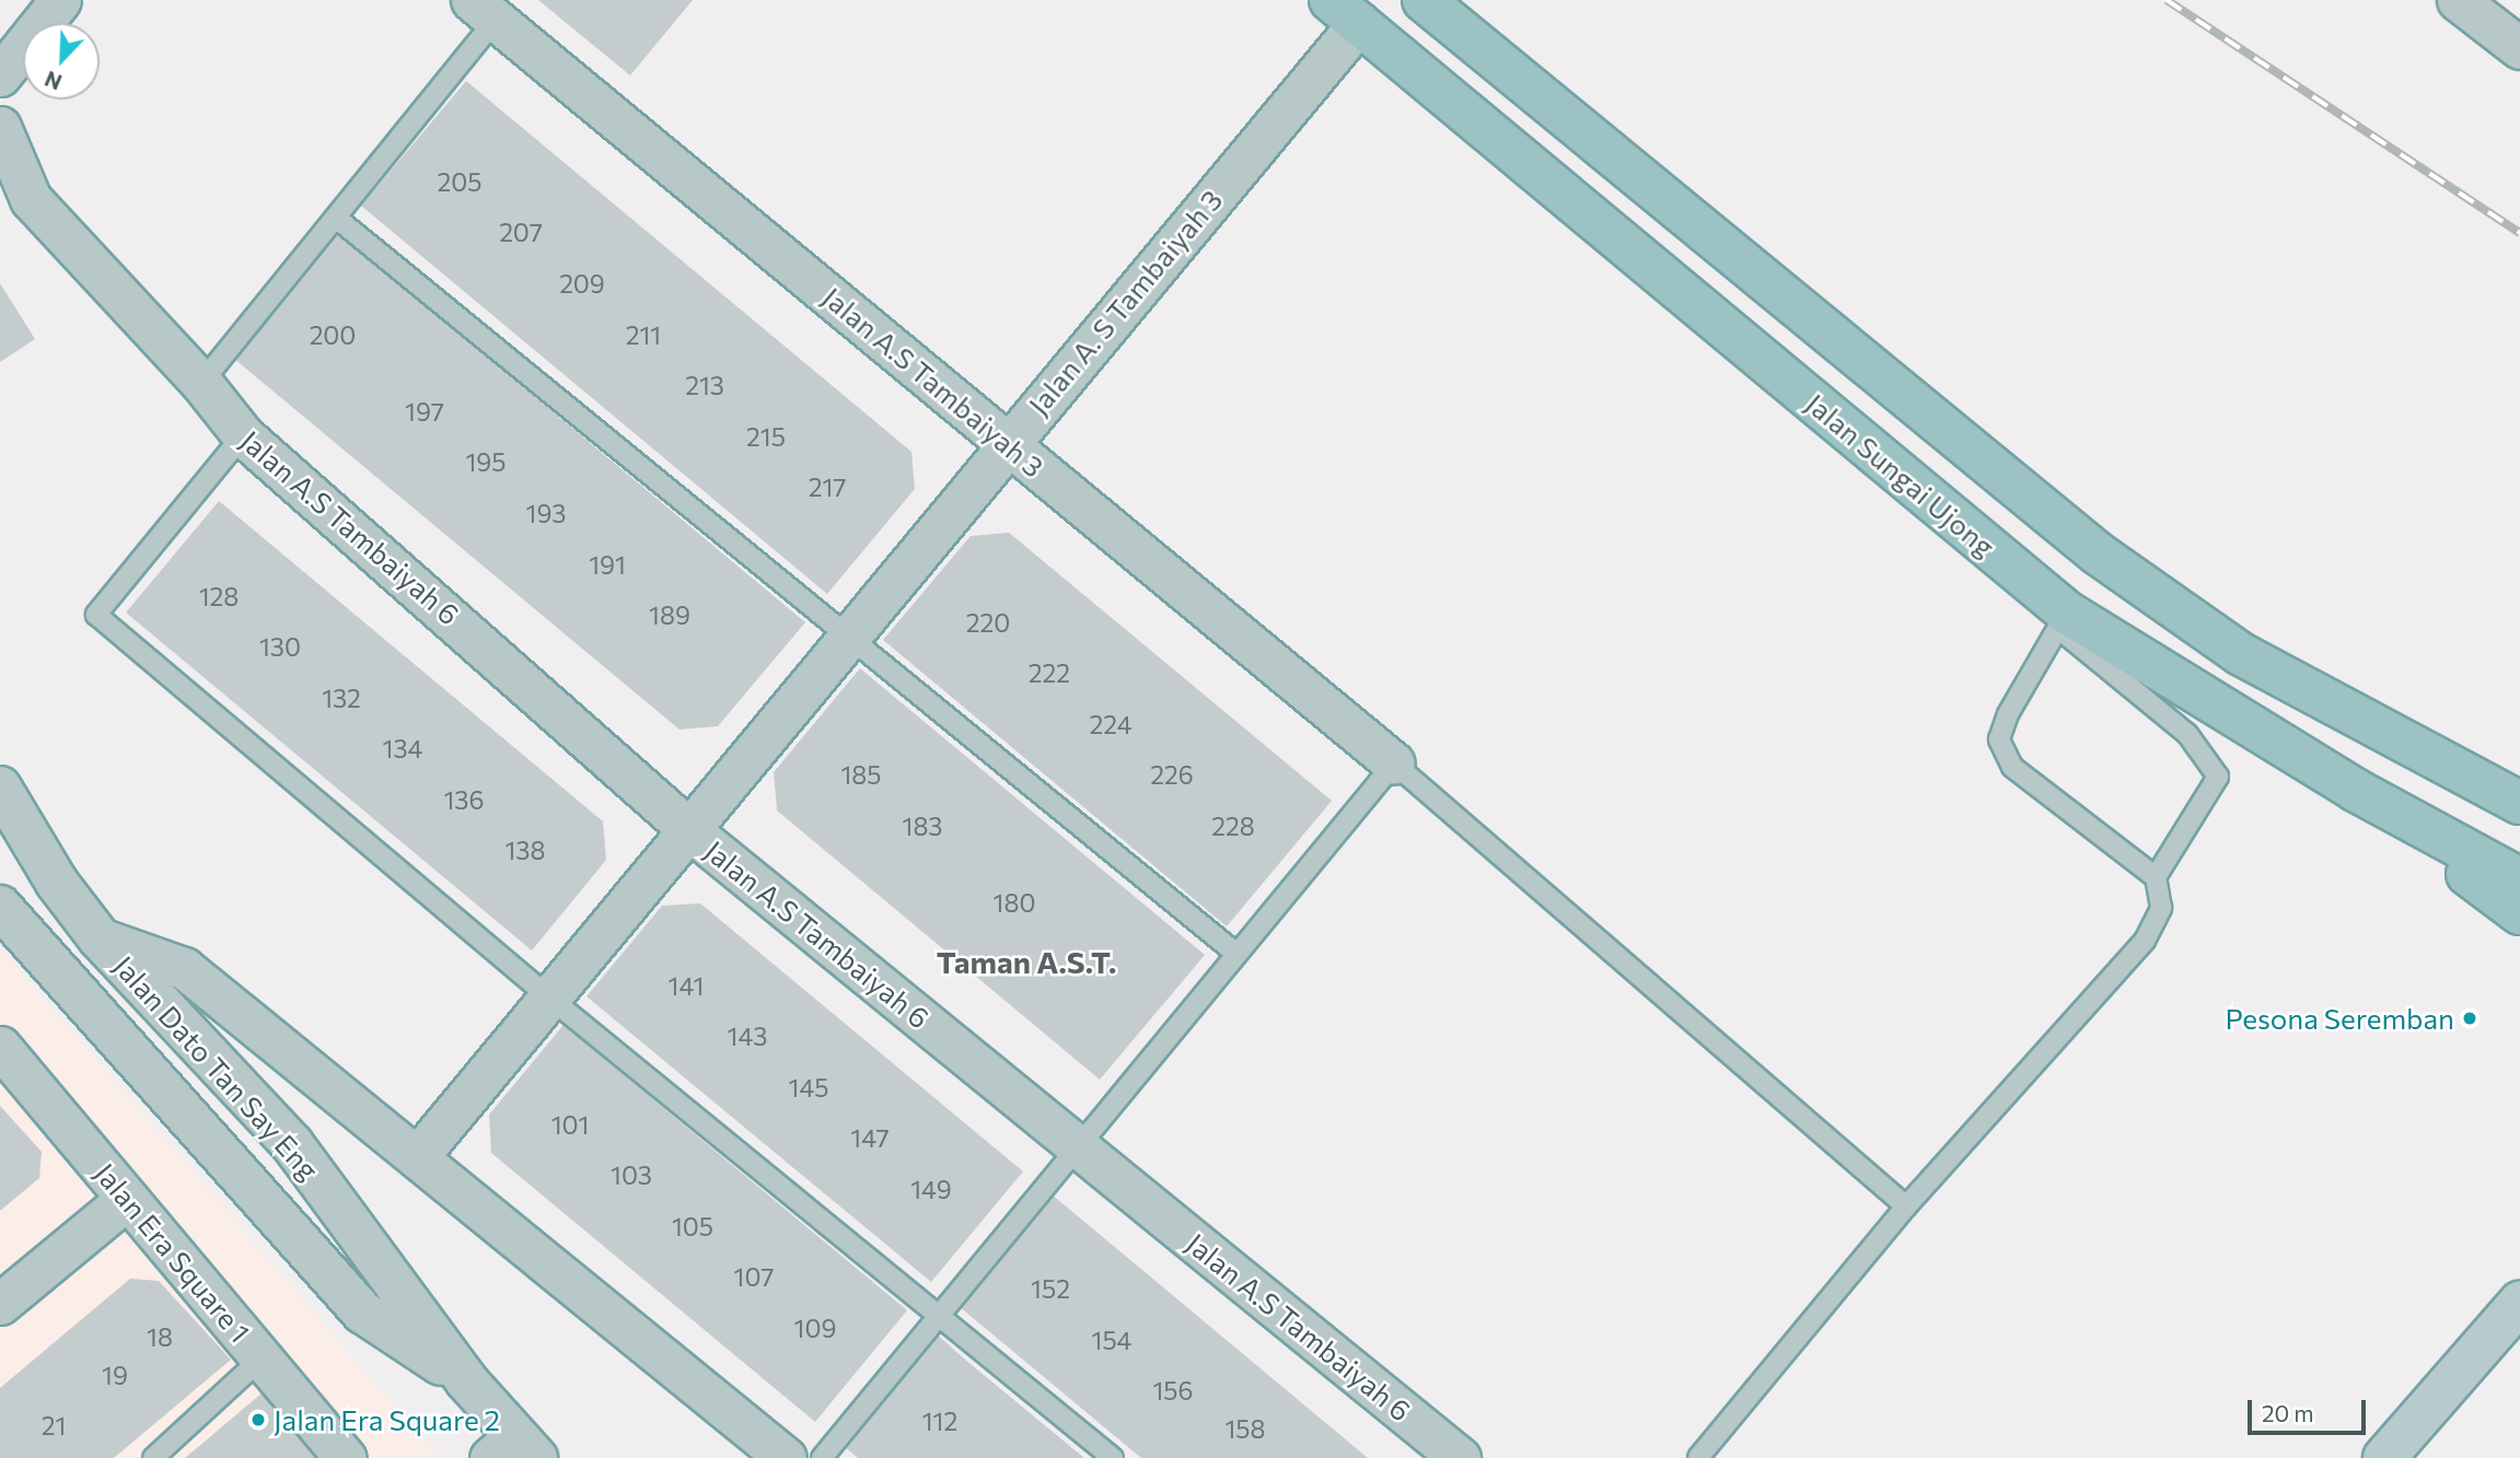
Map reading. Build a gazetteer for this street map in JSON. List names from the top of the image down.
{
  "streets": {
    "highway": ["Jalan Sungai Ujong"],
    "street": [
      "Jalan A. S Tambaiyah 3",
      "Jalan A.S Tambaiyah 3",
      "Jalan A.S Tambaiyah 6",
      "Jalan Dato Tan Say Eng",
      "Jalan Era Square 1"
    ]
  },
  "crossings": [
    ["Jalan A. S Tambaiyah 3", "Jalan A.S Tambaiyah 3"],
    ["Jalan A. S Tambaiyah 3", "Jalan Sungai Ujong"],
    ["Jalan A. S Tambaiyah 3", "Jalan A.S Tambaiyah 6"]
  ],
  "districts": ["Taman A.S.T."],
  "places": ["Pesona Seremban", "Jalan Era Square 2"],
  "house_numbers": [
    "205",
    "207",
    "209",
    "200",
    "211",
    "213",
    "197",
    "215",
    "195",
    "217",
    "193",
    "191",
    "128",
    "189",
    "220",
    "130",
    "222",
    "132",
    "224",
    "134",
    "185",
    "226",
    "136",
    "183",
    "228",
    "138",
    "180",
    "141",
    "143",
    "145",
    "101",
    "147",
    "103",
    "149",
    "105",
    "107",
    "152",
    "109",
    "18",
    "154",
    "19",
    "156",
    "112",
    "21",
    "158"
  ],
  "scale_bar": "20 m",
  "north": "bottom left"
}
